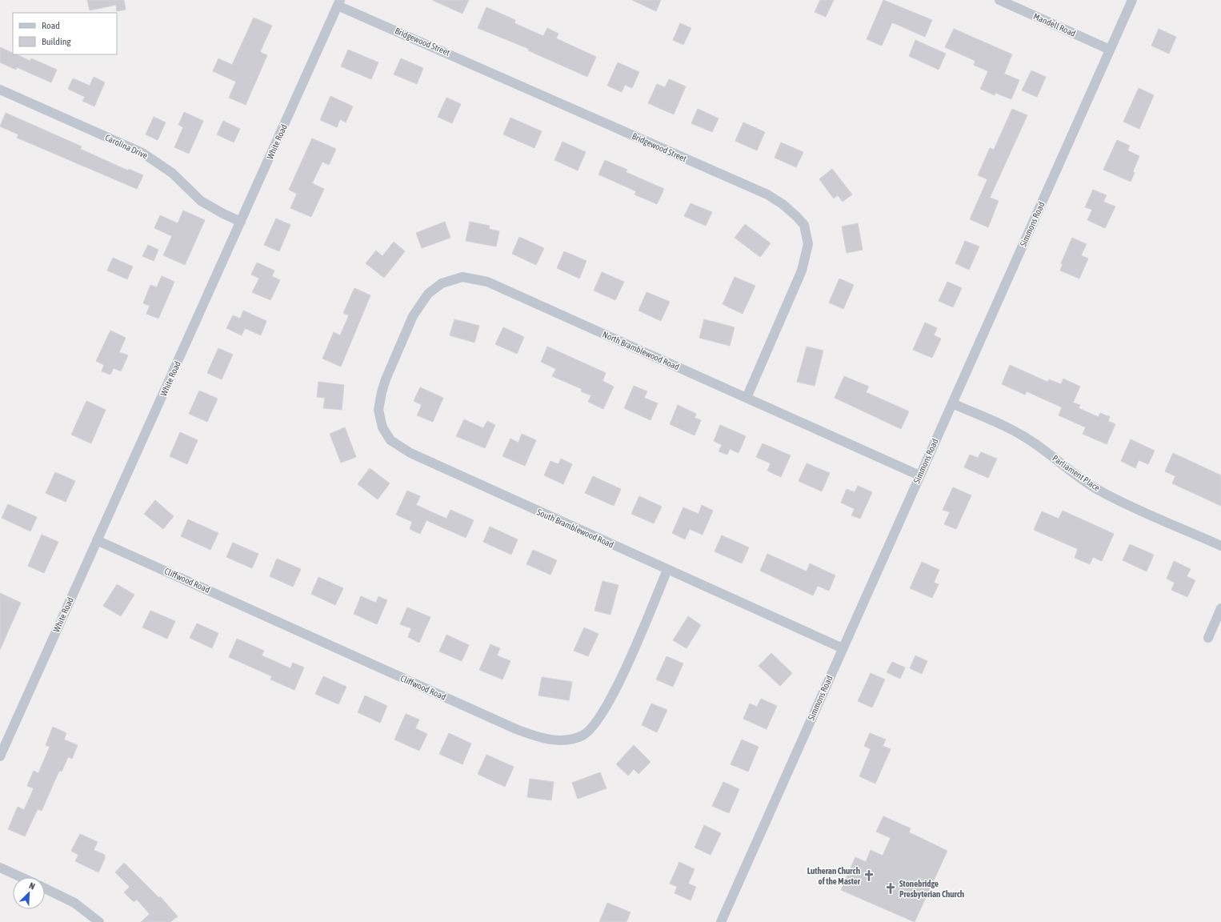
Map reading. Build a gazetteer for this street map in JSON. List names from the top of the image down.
{
  "streets": {
    "street": [
      "Mandell Road",
      "Bridgewood Street",
      "White Road",
      "Carolina Drive",
      "Simmons Road",
      "North Bramblewood Road",
      "Parliament Place",
      "South Bramblewood Road",
      "Cliffwood Road"
    ]
  },
  "crossings": [
    ["Mandell Road", "Simmons Road"],
    ["Bridgewood Street", "White Road"],
    ["Bridgewood Street", "North Bramblewood Road"],
    ["White Road", "Carolina Drive"],
    ["White Road", "Cliffwood Road"],
    ["Simmons Road", "North Bramblewood Road"],
    ["Simmons Road", "Parliament Place"],
    ["Simmons Road", "South Bramblewood Road"],
    ["North Bramblewood Road", "South Bramblewood Road"],
    ["South Bramblewood Road", "Cliffwood Road"]
  ],
  "places": {
    "church": ["Lutheran Church of the Master", "Stonebridge Presbyterian Church"]
  },
  "legend": ["Road", "Building"],
  "north": "top right"
}
